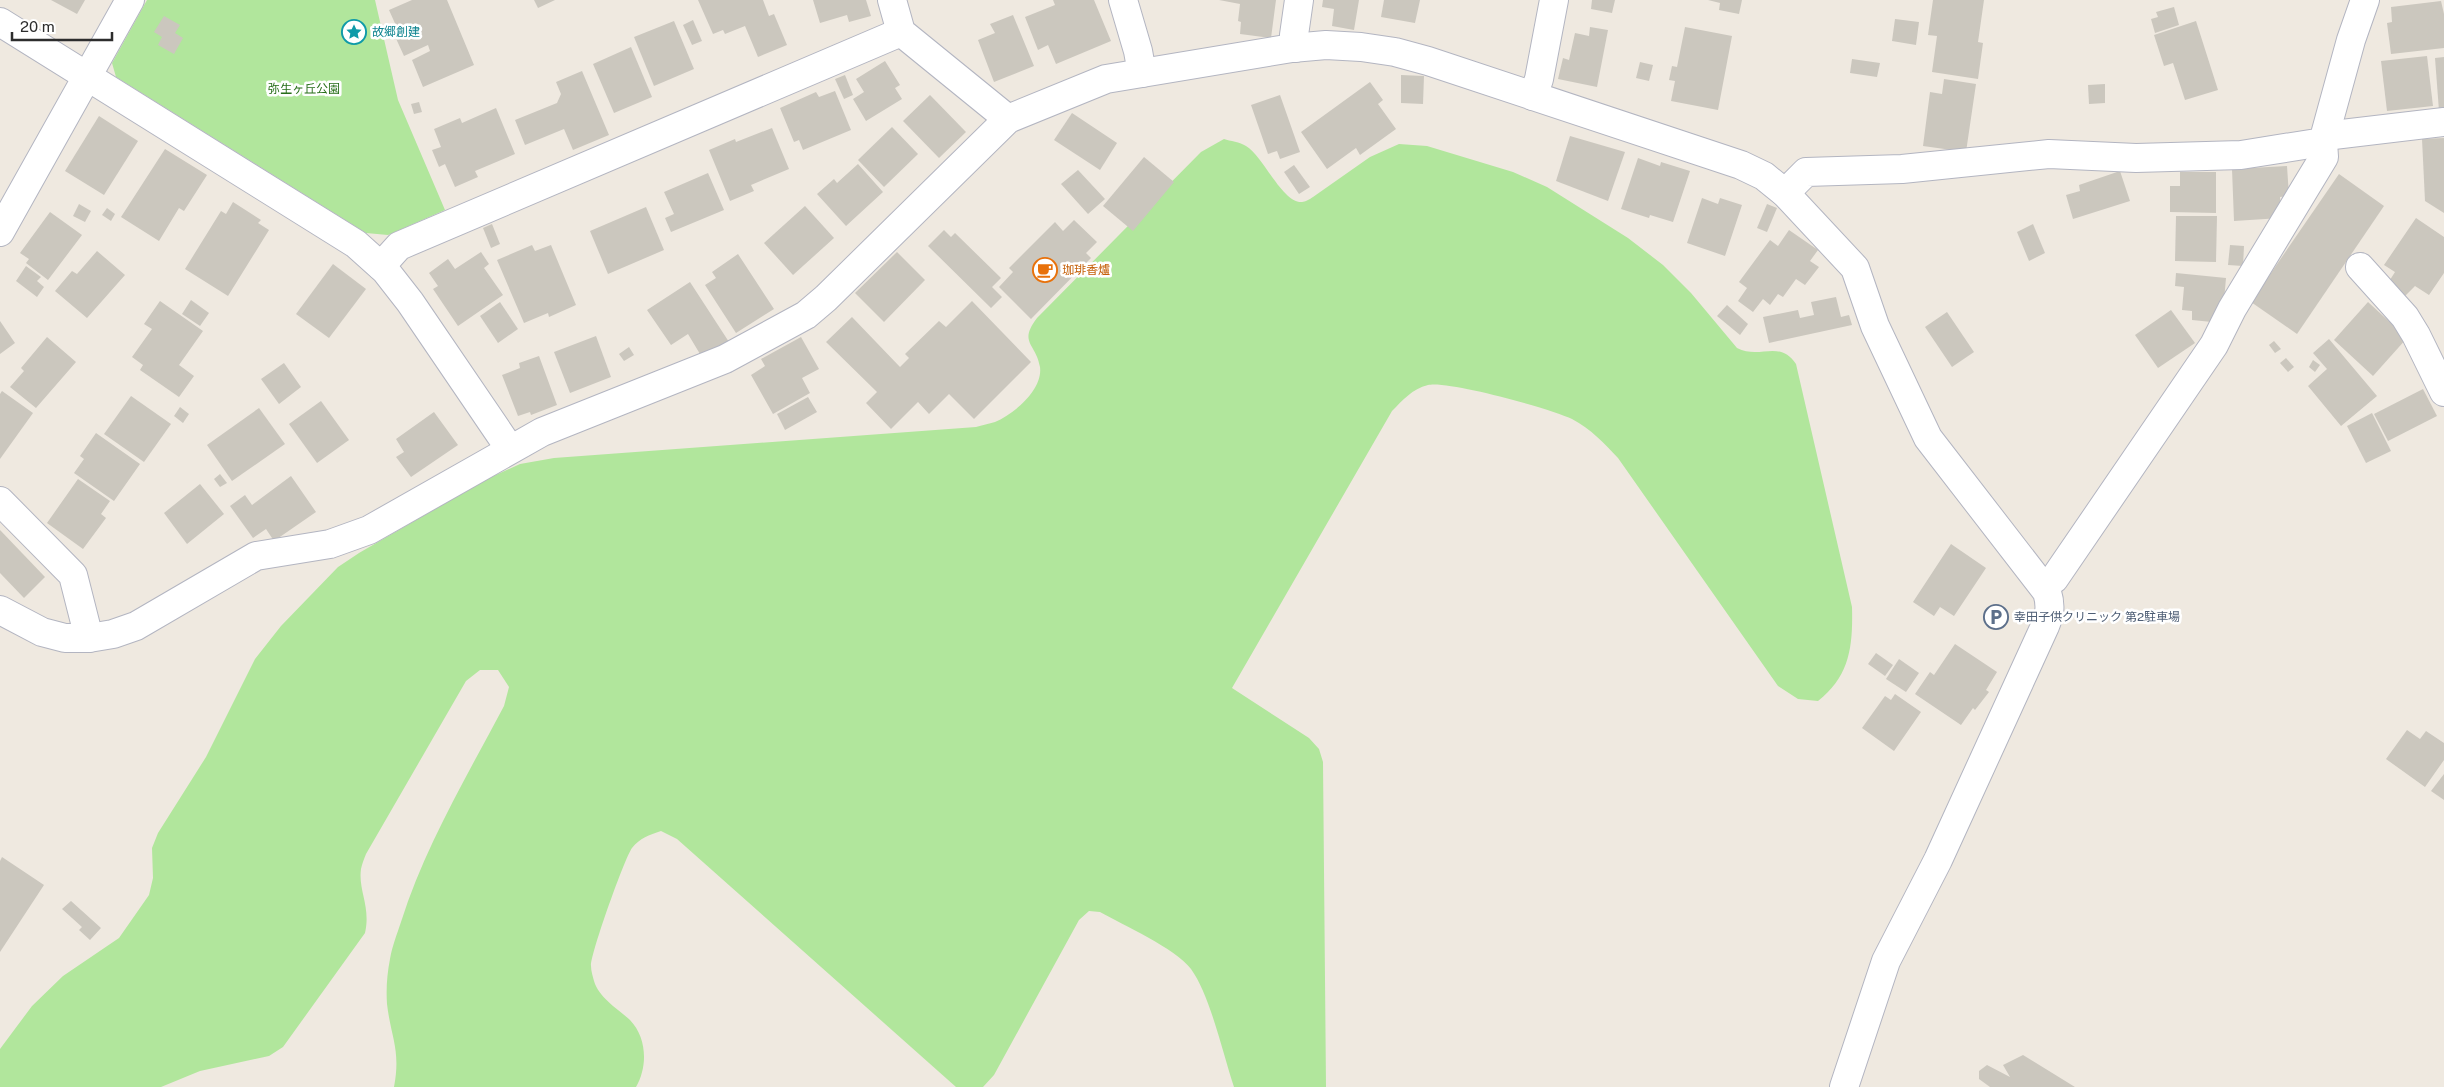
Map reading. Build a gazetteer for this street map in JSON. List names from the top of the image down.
{
  "parks": ["弥生ヶ丘公園"],
  "places": {
    "place": ["故郷創建"],
    "cafe": ["珈琲香爐"],
    "parking": ["幸田子供クリニック 第2駐車場"]
  },
  "scale_bar": "20 m"
}
